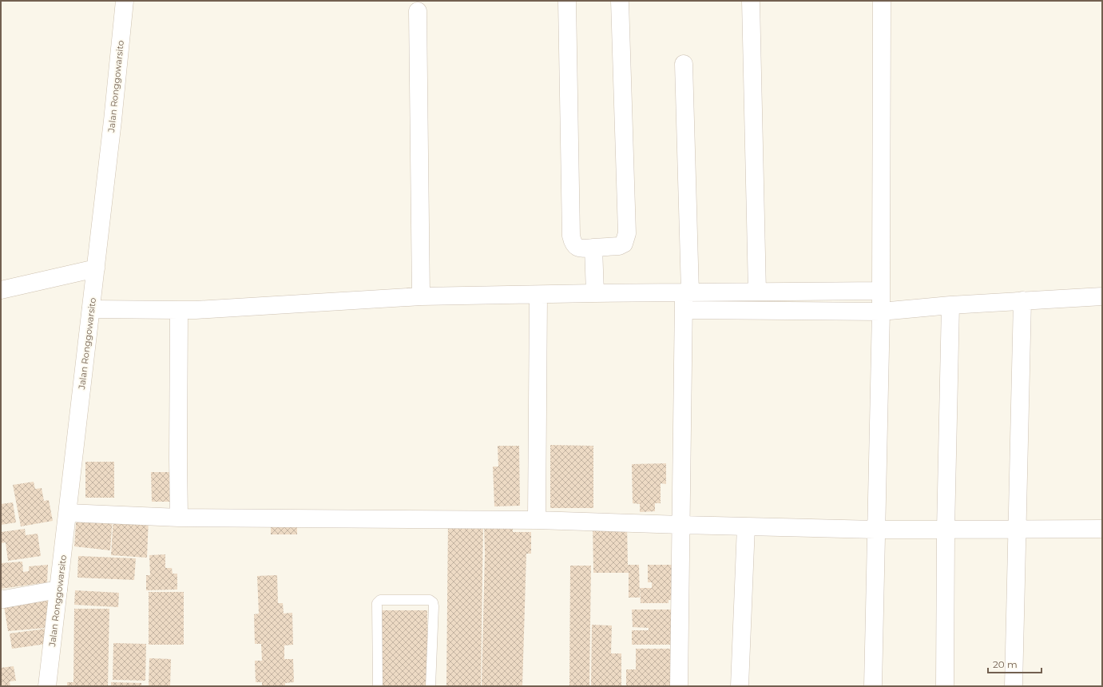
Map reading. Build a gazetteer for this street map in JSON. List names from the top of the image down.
{
  "streets": {
    "street": ["Jalan Ronggowarsito"]
  },
  "scale_bar": "20 m"
}
